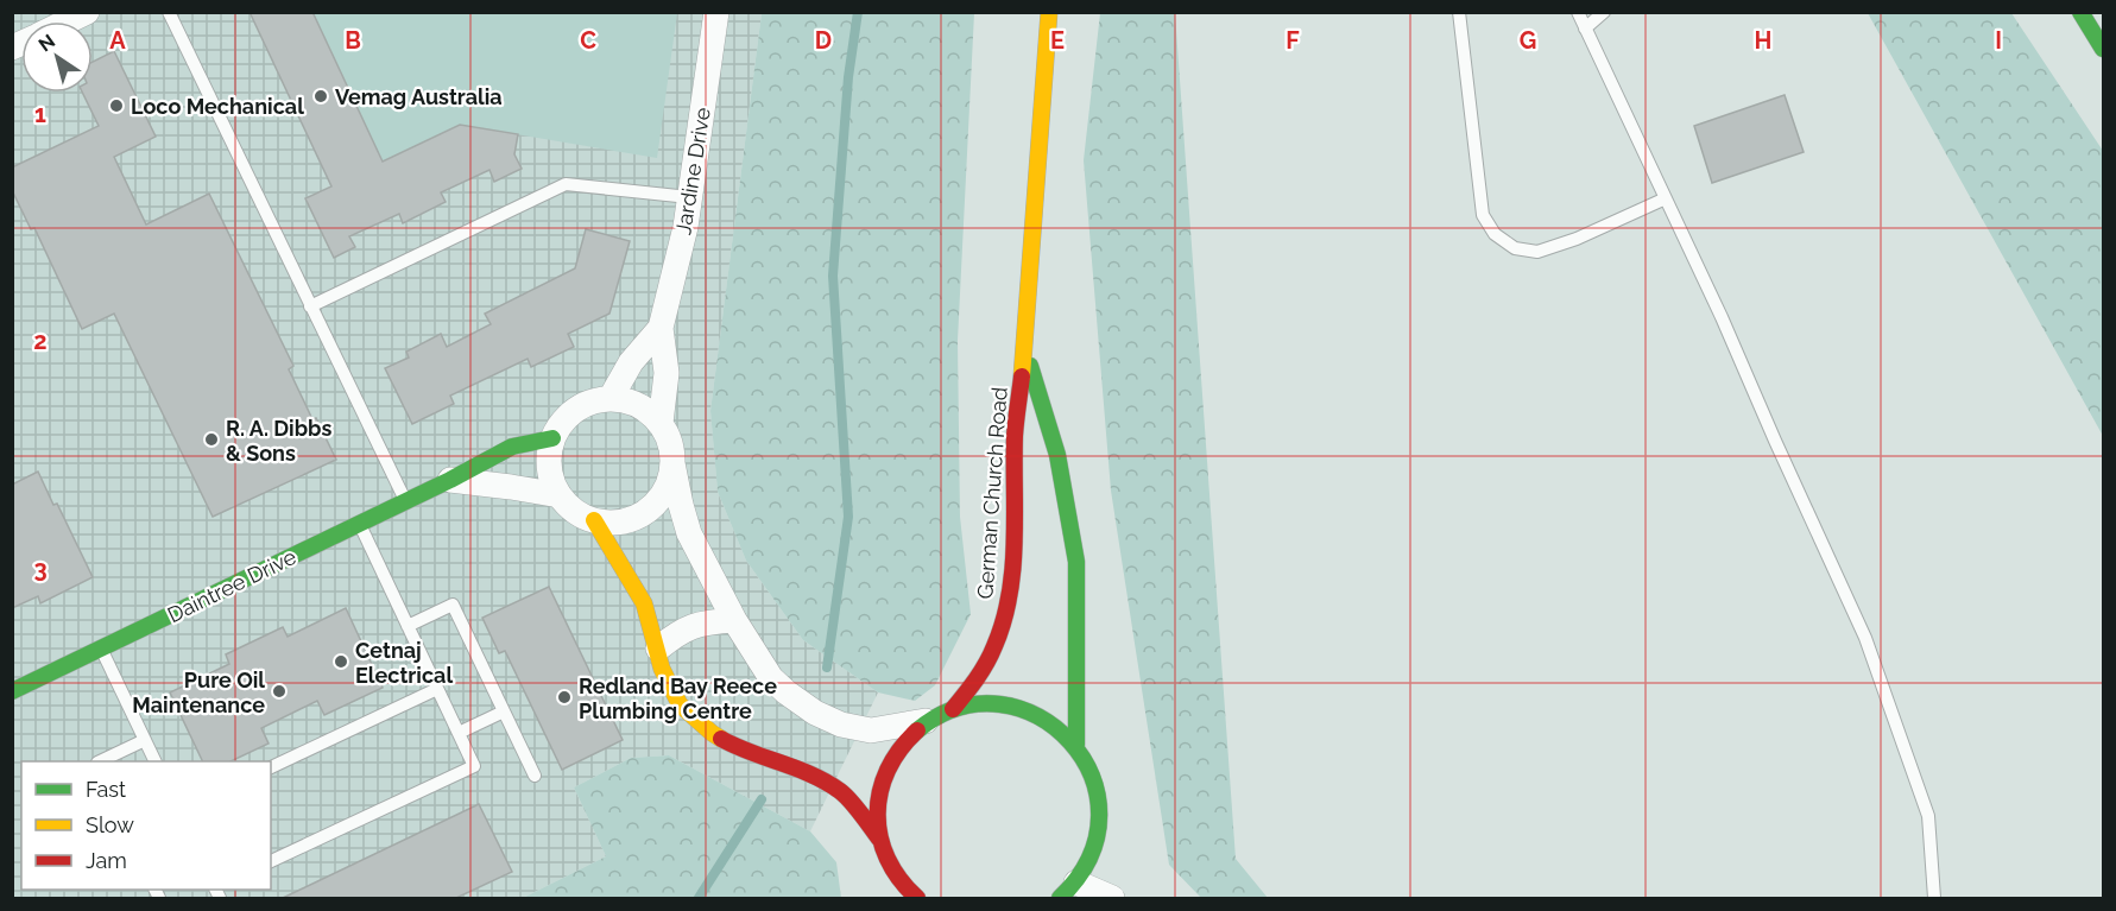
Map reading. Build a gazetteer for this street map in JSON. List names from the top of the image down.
{
  "streets": {
    "main road": ["German Church Road", "Daintree Drive"],
    "street": ["Jardine Drive"]
  },
  "places": [
    "Vemag Australia",
    "Loco Mechanical",
    "R. A. Dibbs & Sons",
    "Cetnaj Electrical",
    "Pure Oil Maintenance",
    "Redland Bay Reece Plumbing Centre"
  ],
  "legend": ["Fast", "Slow", "Jam"],
  "north": "top left",
  "grid": {
    "columns": [
      "A",
      "B",
      "C",
      "D",
      "E",
      "F",
      "G",
      "H",
      "I"
    ],
    "rows": ["1", "2", "3"]
  }
}
